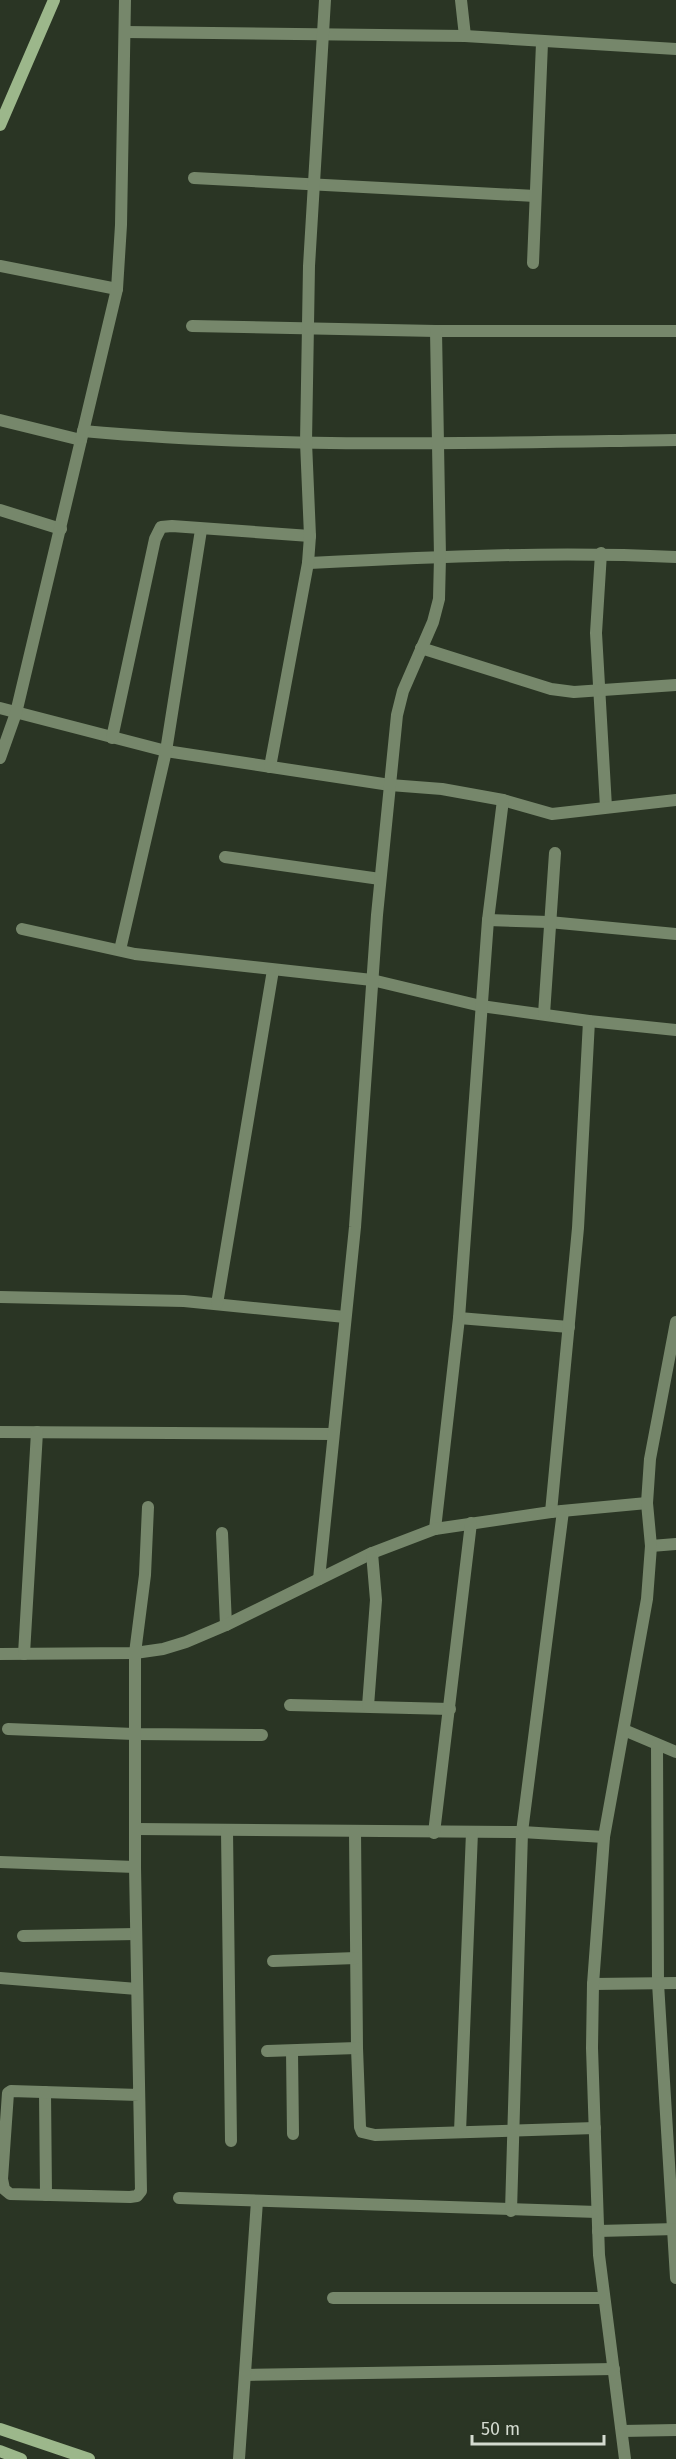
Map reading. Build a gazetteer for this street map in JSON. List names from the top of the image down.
{
  "scale_bar": "50 m"
}
